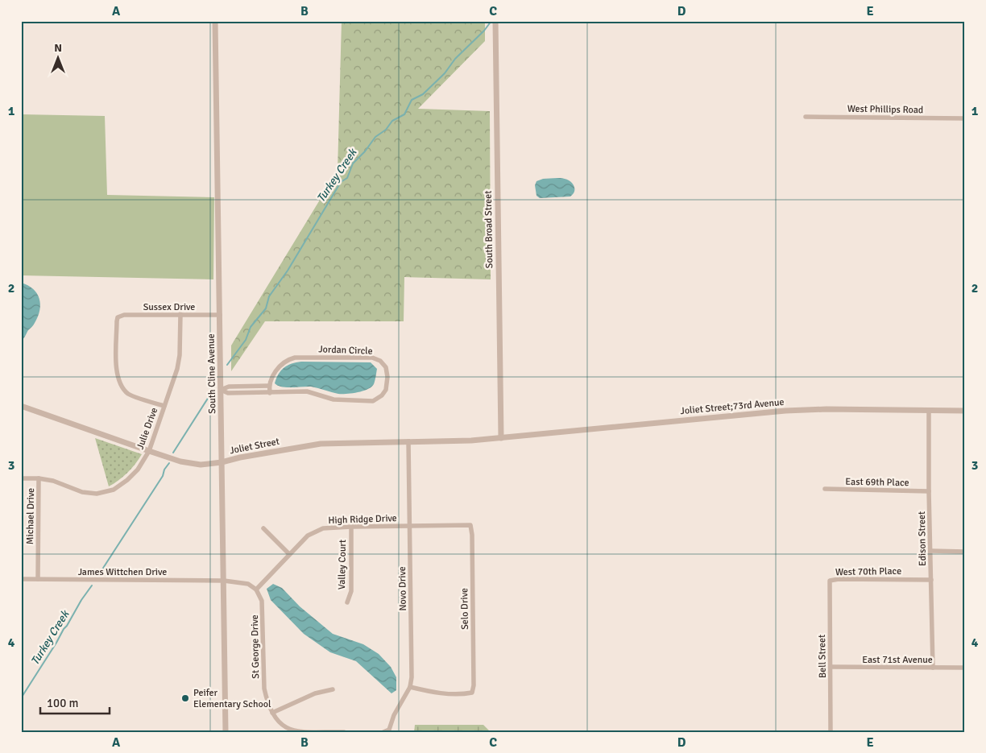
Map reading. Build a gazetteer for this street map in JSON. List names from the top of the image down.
{
  "streets": {
    "street": [
      "West Phillips Road",
      "South Broad Street",
      "Sussex Drive",
      "Jordan Circle",
      "South Cline Avenue",
      "Joliet Street;73rd Avenue",
      "Julie Drive",
      "Joliet Street",
      "East 69th Place",
      "Michael Drive",
      "High Ridge Drive",
      "Edison Street",
      "Valley Court",
      "James Wittchen Drive",
      "West 70th Place",
      "Novo Drive",
      "Selo Drive",
      "St George Drive",
      "Bell Street",
      "East 71st Avenue"
    ]
  },
  "crossings": [
    ["South Broad Street", "Joliet Street;73rd Avenue"],
    ["South Broad Street", "Joliet Street"],
    ["Sussex Drive", "South Cline Avenue"],
    ["Sussex Drive", "Julie Drive"],
    ["Jordan Circle", "South Cline Avenue"],
    ["South Cline Avenue", "Joliet Street"],
    ["South Cline Avenue", "James Wittchen Drive"],
    ["Joliet Street;73rd Avenue", "Joliet Street"],
    ["Joliet Street;73rd Avenue", "Edison Street"],
    ["Julie Drive", "Joliet Street"],
    ["Julie Drive", "Michael Drive"],
    ["Joliet Street", "Novo Drive"],
    ["East 69th Place", "Edison Street"],
    ["Michael Drive", "James Wittchen Drive"],
    ["High Ridge Drive", "Valley Court"],
    ["High Ridge Drive", "Novo Drive"],
    ["High Ridge Drive", "Selo Drive"],
    ["High Ridge Drive", "St George Drive"],
    ["Edison Street", "West 70th Place"],
    ["Edison Street", "East 71st Avenue"],
    ["West 70th Place", "Bell Street"],
    ["Novo Drive", "Selo Drive"],
    ["Bell Street", "East 71st Avenue"]
  ],
  "water": ["Turkey Creek"],
  "places": ["Peifer Elementary School"],
  "scale_bar": "100 m",
  "north": "top",
  "grid": {
    "columns": [
      "A",
      "B",
      "C",
      "D",
      "E"
    ],
    "rows": [
      "1",
      "2",
      "3",
      "4"
    ]
  }
}
